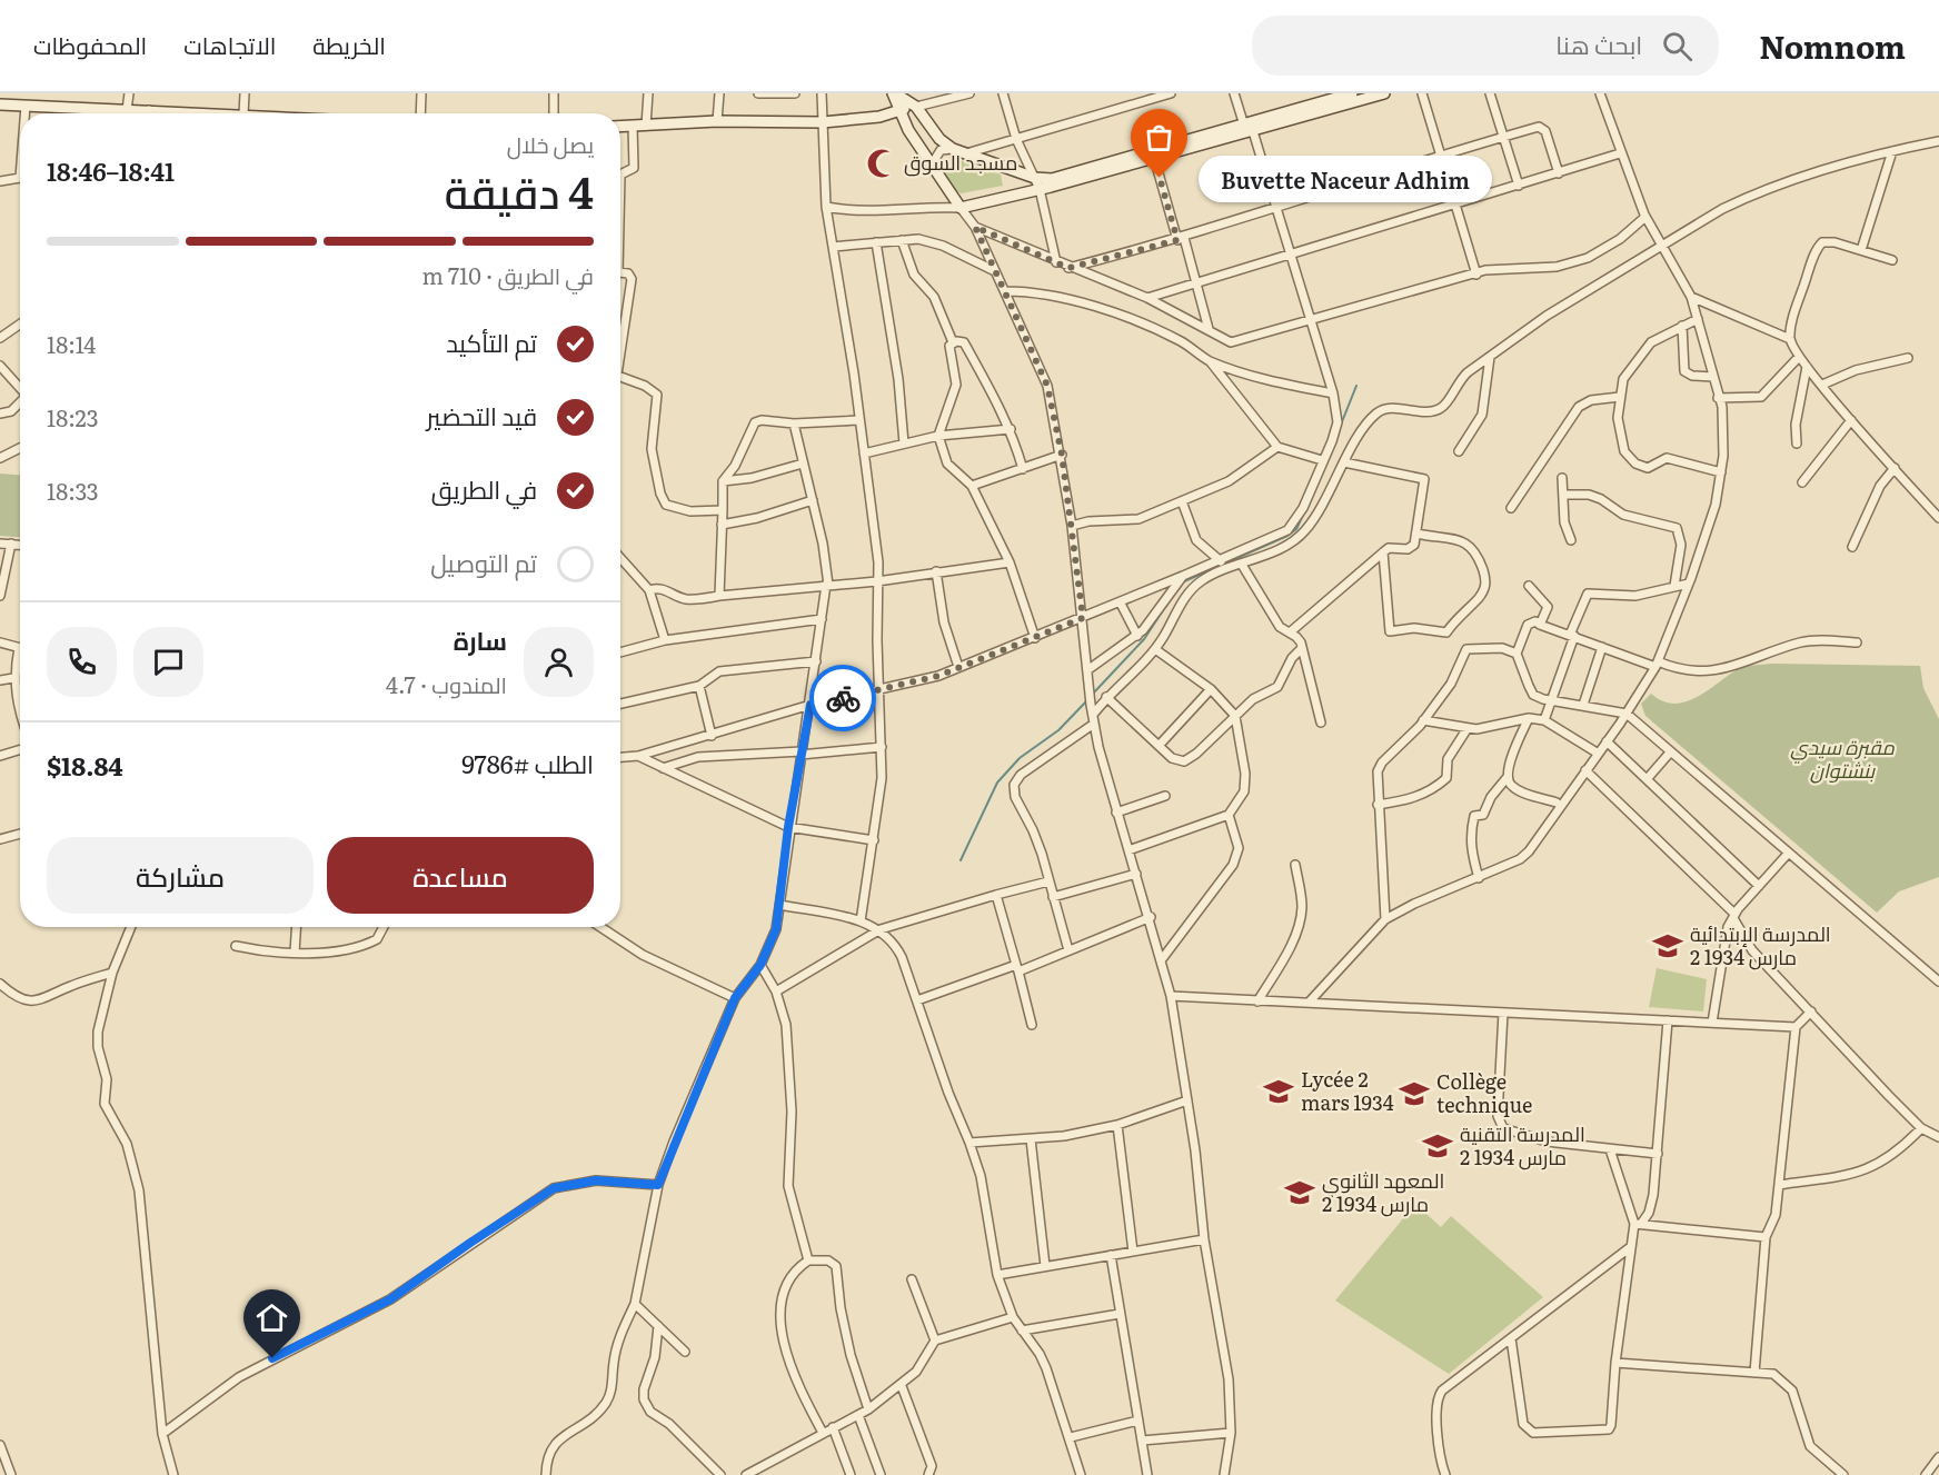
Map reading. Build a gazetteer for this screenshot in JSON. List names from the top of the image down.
{
  "parks": ["مقبرة سيدي بنشتوان"],
  "places": {
    "mosque": ["مسجد السوق"],
    "other": ["Buvette Naceur Adhim"],
    "school or university": [
      "المدرسة الإبتدائية 2 مارس 1934",
      "Lycée 2 mars 1934",
      "Collège technique",
      "المدرسة التقنية 2 مارس 1934",
      "المعهد الثانوي 2 مارس 1934"
    ]
  },
  "page": {
    "header": "Nomnom",
    "search": "ابحث هنا",
    "nav": ["الخريطة", "الاتجاهات", "المحفوظات"],
    "heading": ["4 دقيقة", "يصل خلال", "18:41–18:46"],
    "panel": [
      "سارة",
      "المندوب · 4.7",
      "الطلب #9786",
      "$18.84"
    ],
    "bubble": "Buvette Naceur Adhim",
    "bar": "في الطريق · 710 m",
    "list": [
      ["تم التأكيد", "18:14"],
      ["قيد التحضير", "18:23"],
      ["في الطريق", "18:33"],
      "تم التوصيل"
    ],
    "buttons": ["مساعدة", "مشاركة"]
  }
}
